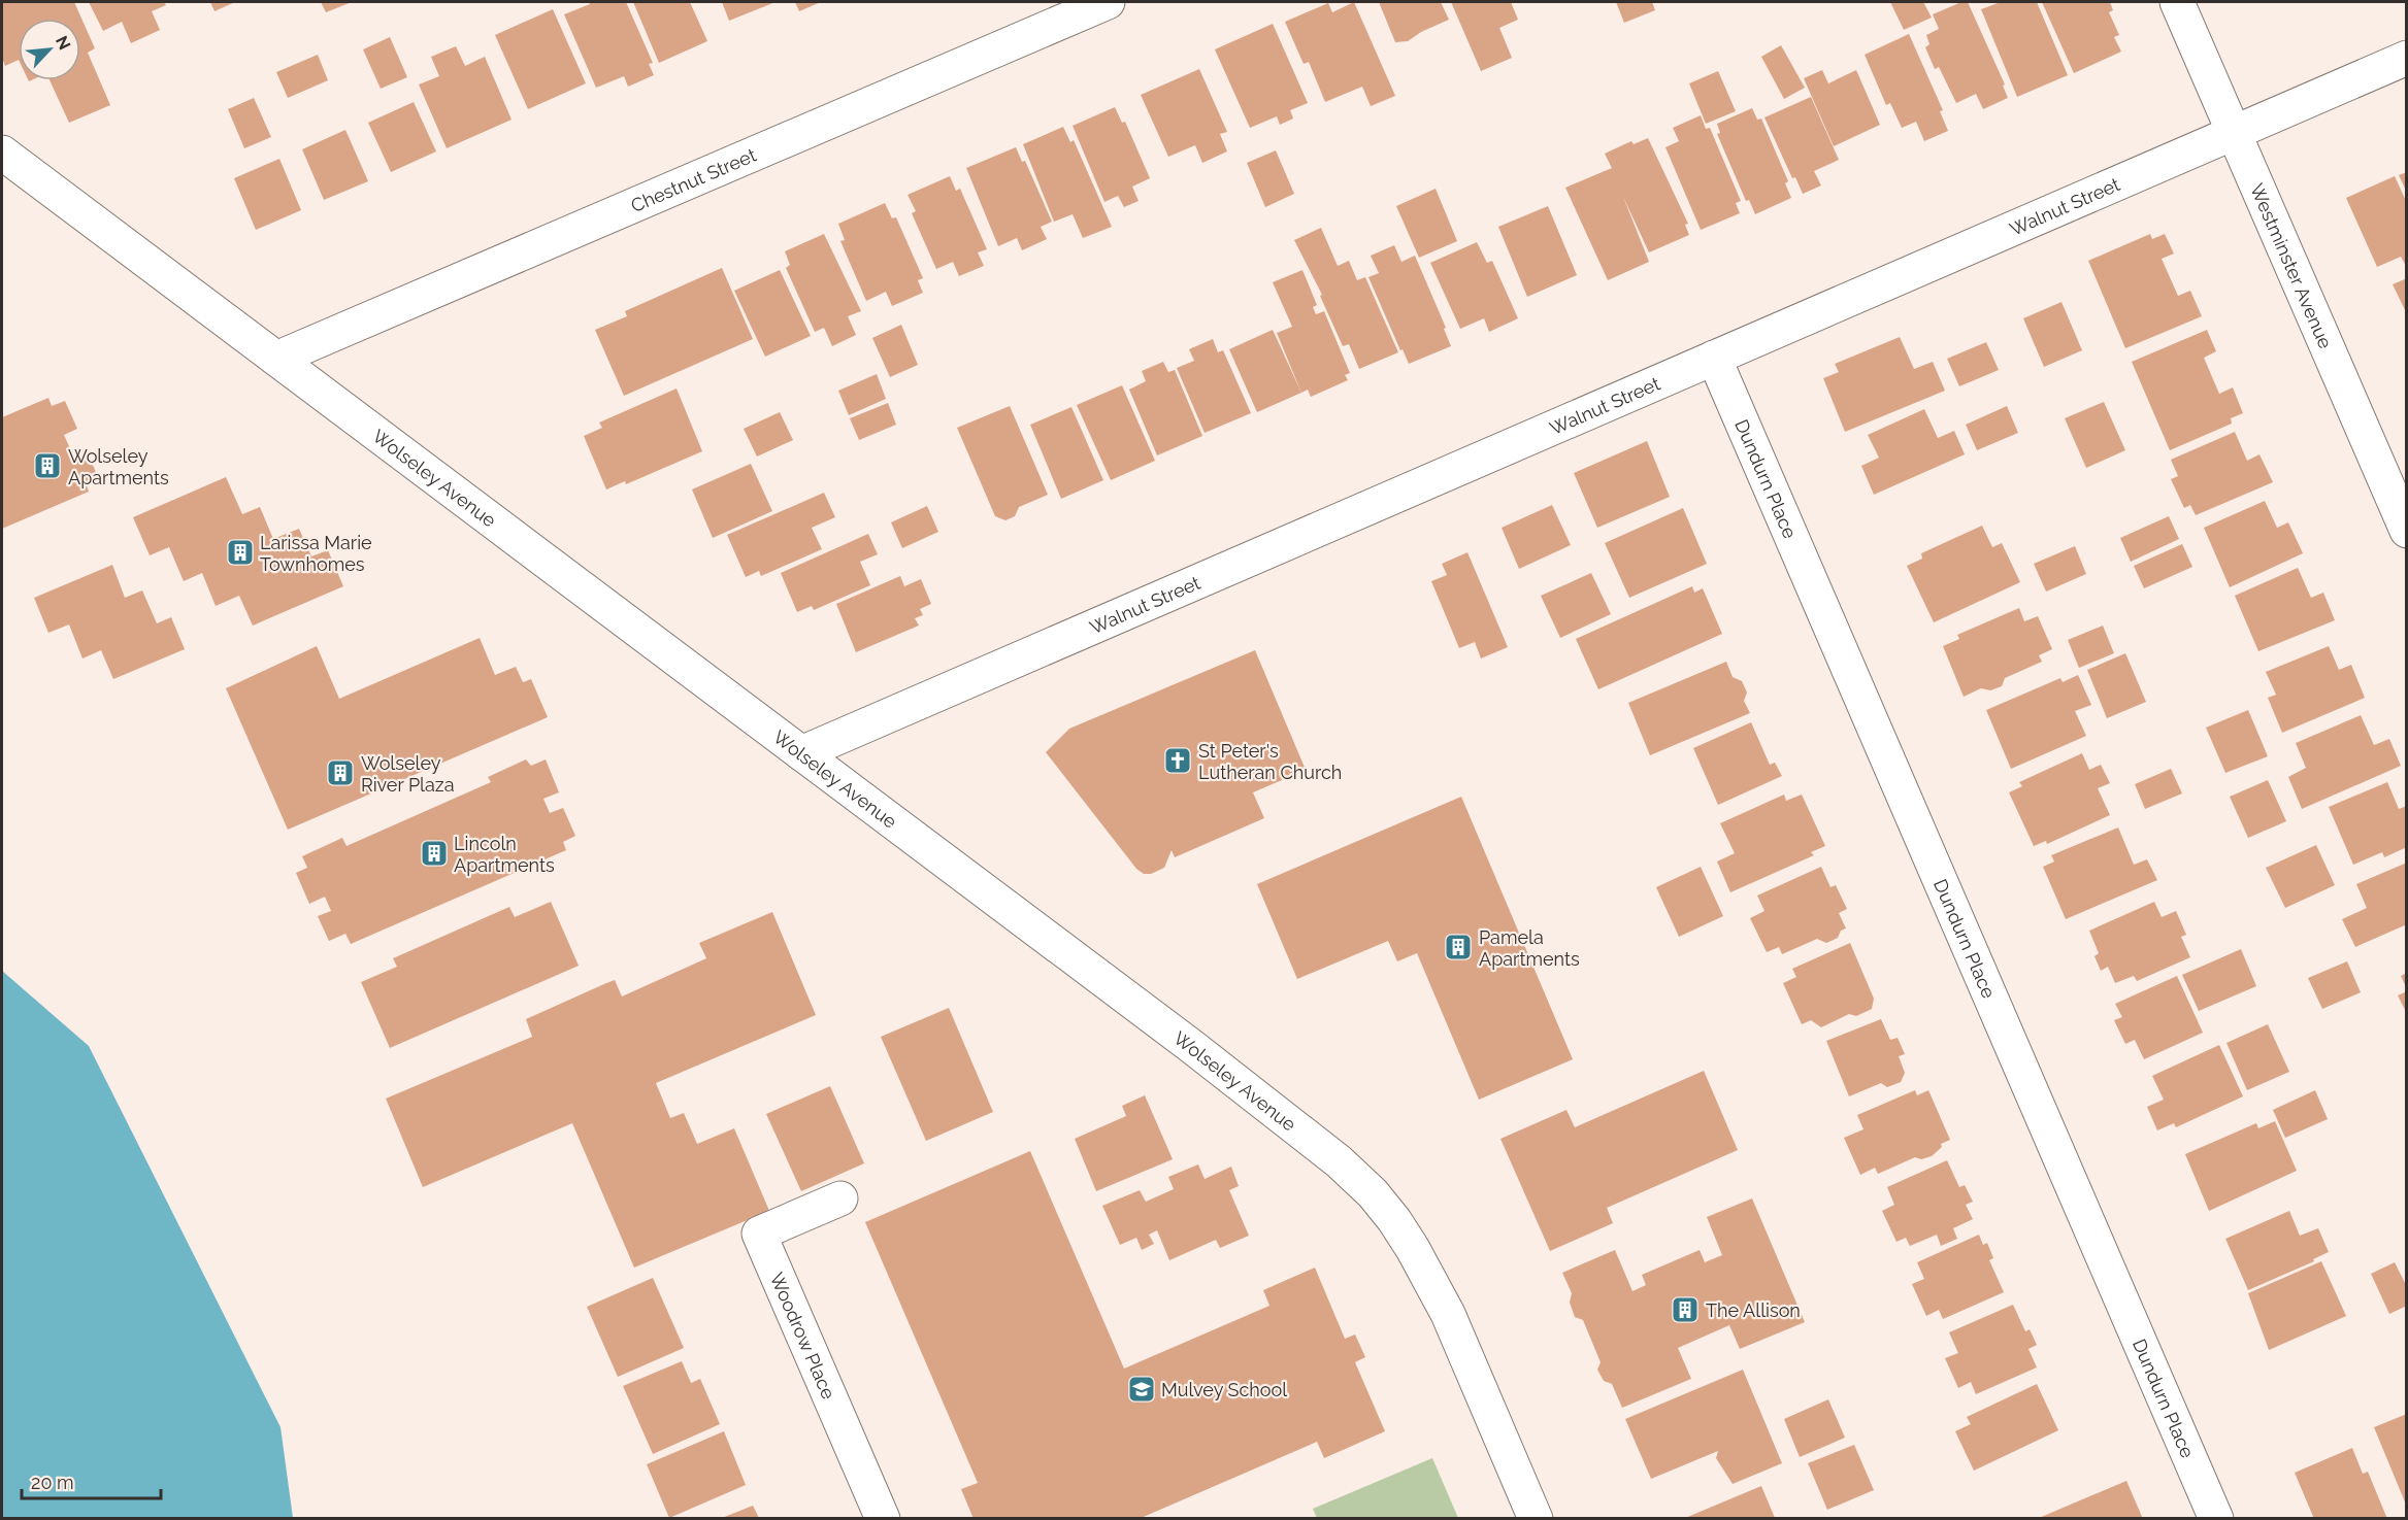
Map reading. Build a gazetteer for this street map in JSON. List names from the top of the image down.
{
  "streets": {
    "street": [
      "Chestnut Street",
      "Walnut Street",
      "Westminster Avenue",
      "Wolseley Avenue",
      "Dundurn Place",
      "Woodrow Place"
    ]
  },
  "crossings": [
    ["Chestnut Street", "Wolseley Avenue"],
    ["Walnut Street", "Westminster Avenue"],
    ["Walnut Street", "Wolseley Avenue"],
    ["Walnut Street", "Dundurn Place"]
  ],
  "places": {
    "building": [
      "Wolseley Apartments",
      "Larissa Marie Townhomes",
      "Wolseley River Plaza",
      "Lincoln Apartments",
      "Pamela Apartments",
      "The Allison"
    ],
    "church": ["St Peter's Lutheran Church"],
    "school or university": ["Mulvey School"]
  },
  "scale_bar": "20 m",
  "north": "top right"
}
